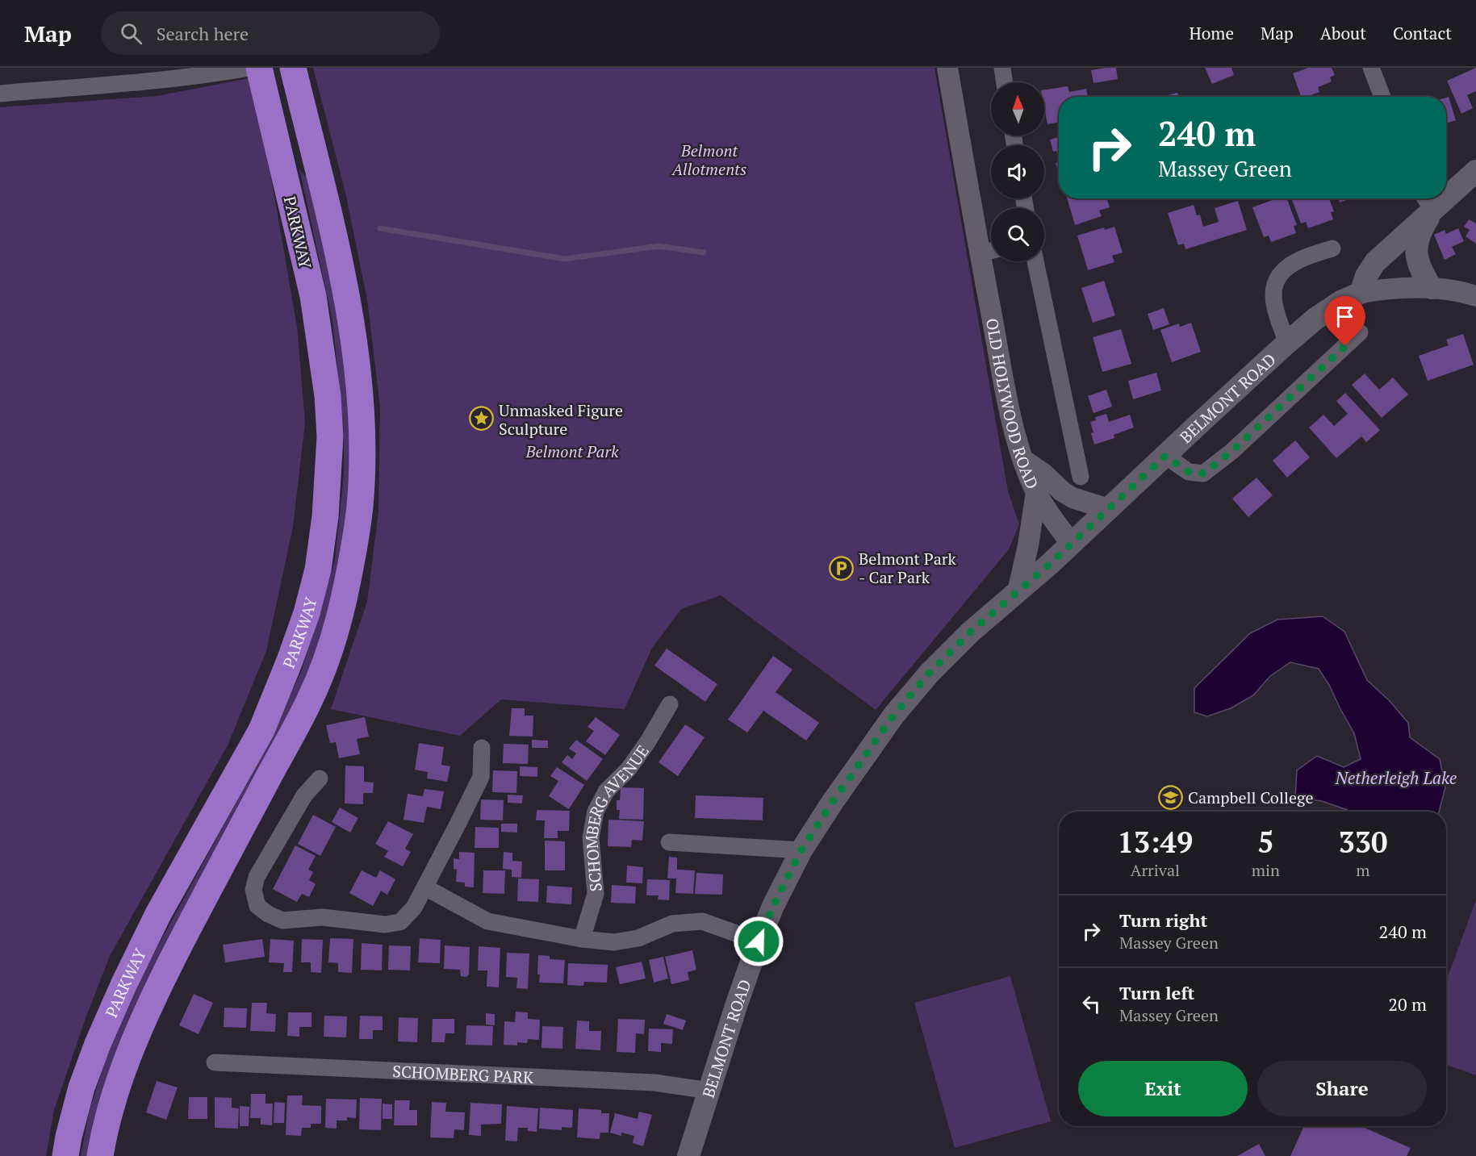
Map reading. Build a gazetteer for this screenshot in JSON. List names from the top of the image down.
{
  "streets": {
    "highway": ["PARKWAY"],
    "main road": ["BELMONT ROAD"],
    "street": ["OLD HOLYWOOD ROAD", "SCHOMBERG AVENUE", "SCHOMBERG PARK"]
  },
  "crossings": [
    ["BELMONT ROAD", "OLD HOLYWOOD ROAD"],
    ["BELMONT ROAD", "SCHOMBERG PARK"]
  ],
  "water": ["Netherleigh Lake"],
  "parks": ["Belmont Allotments", "Belmont Park"],
  "places": {
    "place": ["Unmasked Figure Sculpture"],
    "parking": ["Belmont Park - Car Park"],
    "school or university": ["Campbell College"]
  },
  "north": "top",
  "page": {
    "header": "Map",
    "search": "Search here",
    "nav": [
      "Home",
      "Map",
      "About",
      "Contact"
    ],
    "turn": ["240 m", "Massey Green"],
    "eta": [
      "13:49",
      "Arrival",
      "5",
      "min",
      "330",
      "m"
    ],
    "list": [
      {
        "name": "Turn right",
        "note": "Massey Green",
        "value": "240 m"
      },
      {
        "name": "Turn left",
        "note": "Massey Green",
        "value": "20 m"
      }
    ],
    "buttons": ["Exit", "Share"]
  }
}
